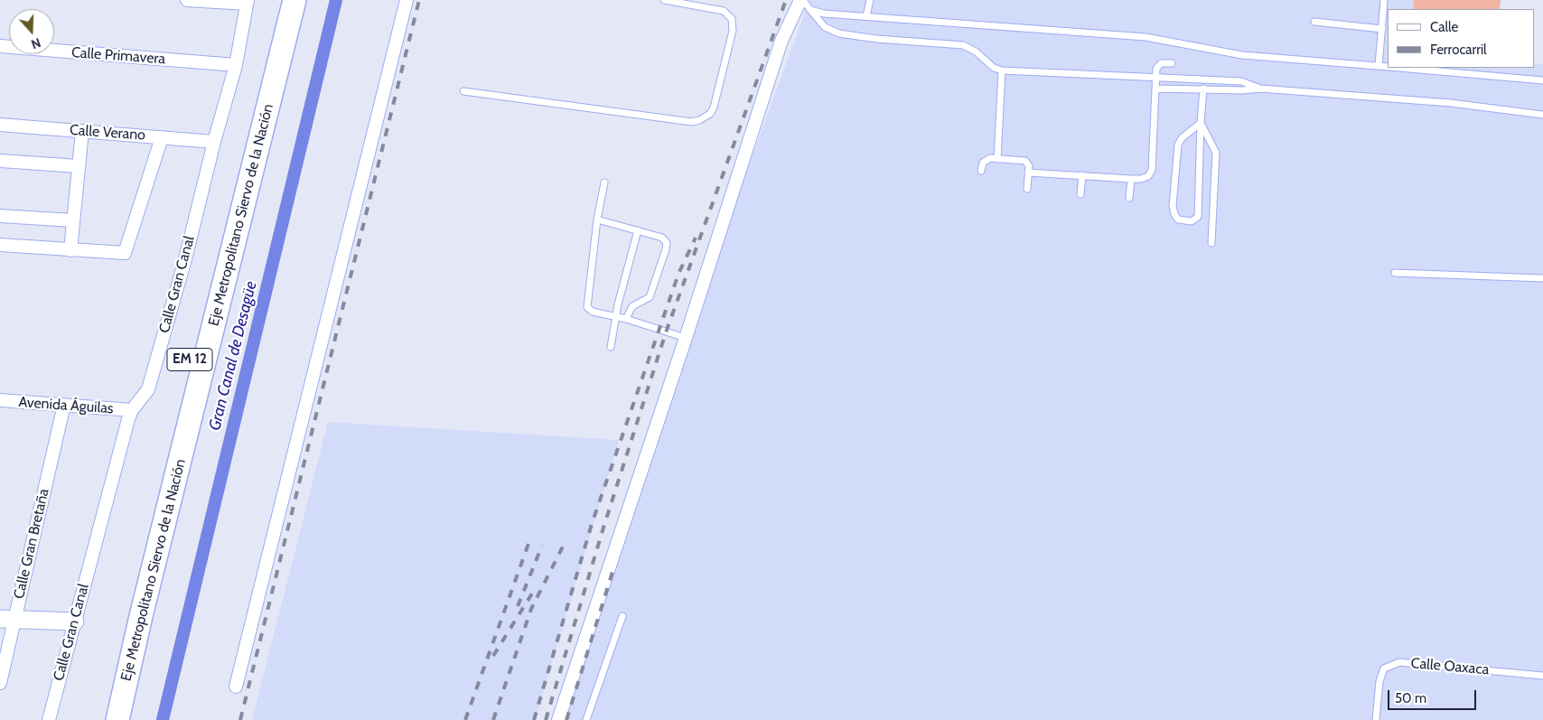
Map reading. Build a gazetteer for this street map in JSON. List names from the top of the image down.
{
  "streets": {
    "highway": ["Eje Metropolitano Siervo de la Nación", "EM 12"],
    "street": [
      "Calle Primavera",
      "Calle Verano",
      "Calle Gran Canal",
      "Avenida Águilas",
      "Calle Gran Bretaña"
    ],
    "lane": ["Calle Oaxaca"]
  },
  "crossings": [
    ["Calle Primavera", "Calle Gran Canal"],
    ["Calle Verano", "Calle Gran Canal"],
    ["Calle Gran Canal", "Avenida Águilas"],
    ["Avenida Águilas", "Calle Gran Bretaña"]
  ],
  "water": ["Gran Canal de Desagüe"],
  "legend": ["Calle", "Ferrocarril"],
  "scale_bar": "50 m",
  "north": "bottom"
}
